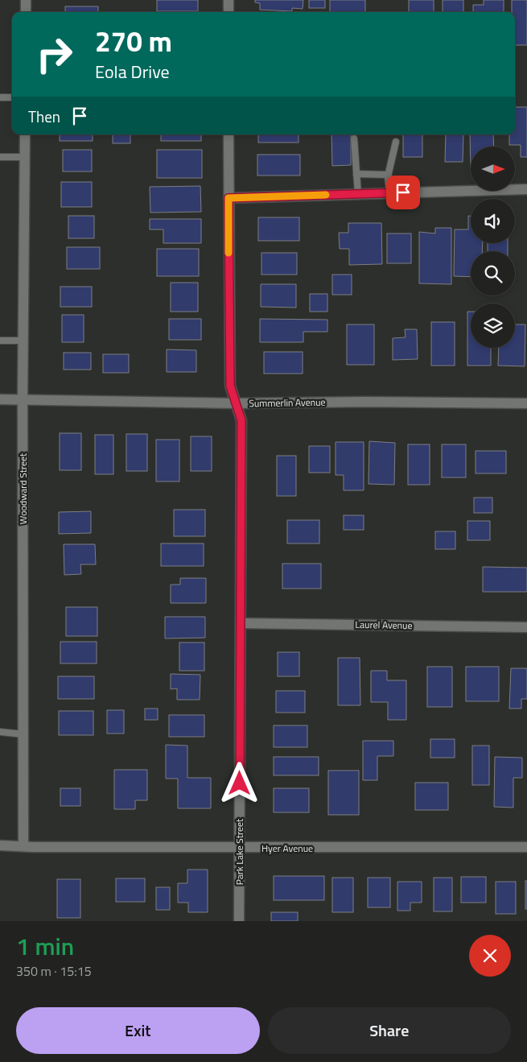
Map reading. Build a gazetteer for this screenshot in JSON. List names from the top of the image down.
{
  "streets": {
    "street": [
      "Summerlin Avenue",
      "Woodward Street",
      "Laurel Avenue",
      "Hyer Avenue",
      "Park Lake Street"
    ]
  },
  "crossings": [
    ["Summerlin Avenue", "Woodward Street"],
    ["Summerlin Avenue", "Park Lake Street"],
    ["Woodward Street", "Hyer Avenue"],
    ["Laurel Avenue", "Park Lake Street"],
    ["Hyer Avenue", "Park Lake Street"]
  ],
  "north": "right",
  "page": {
    "turn": ["270 m", "Eola Drive"],
    "then": "Then",
    "heading": ["1 min", "350 m · 15:15"],
    "buttons": ["Exit", "Share"]
  }
}
